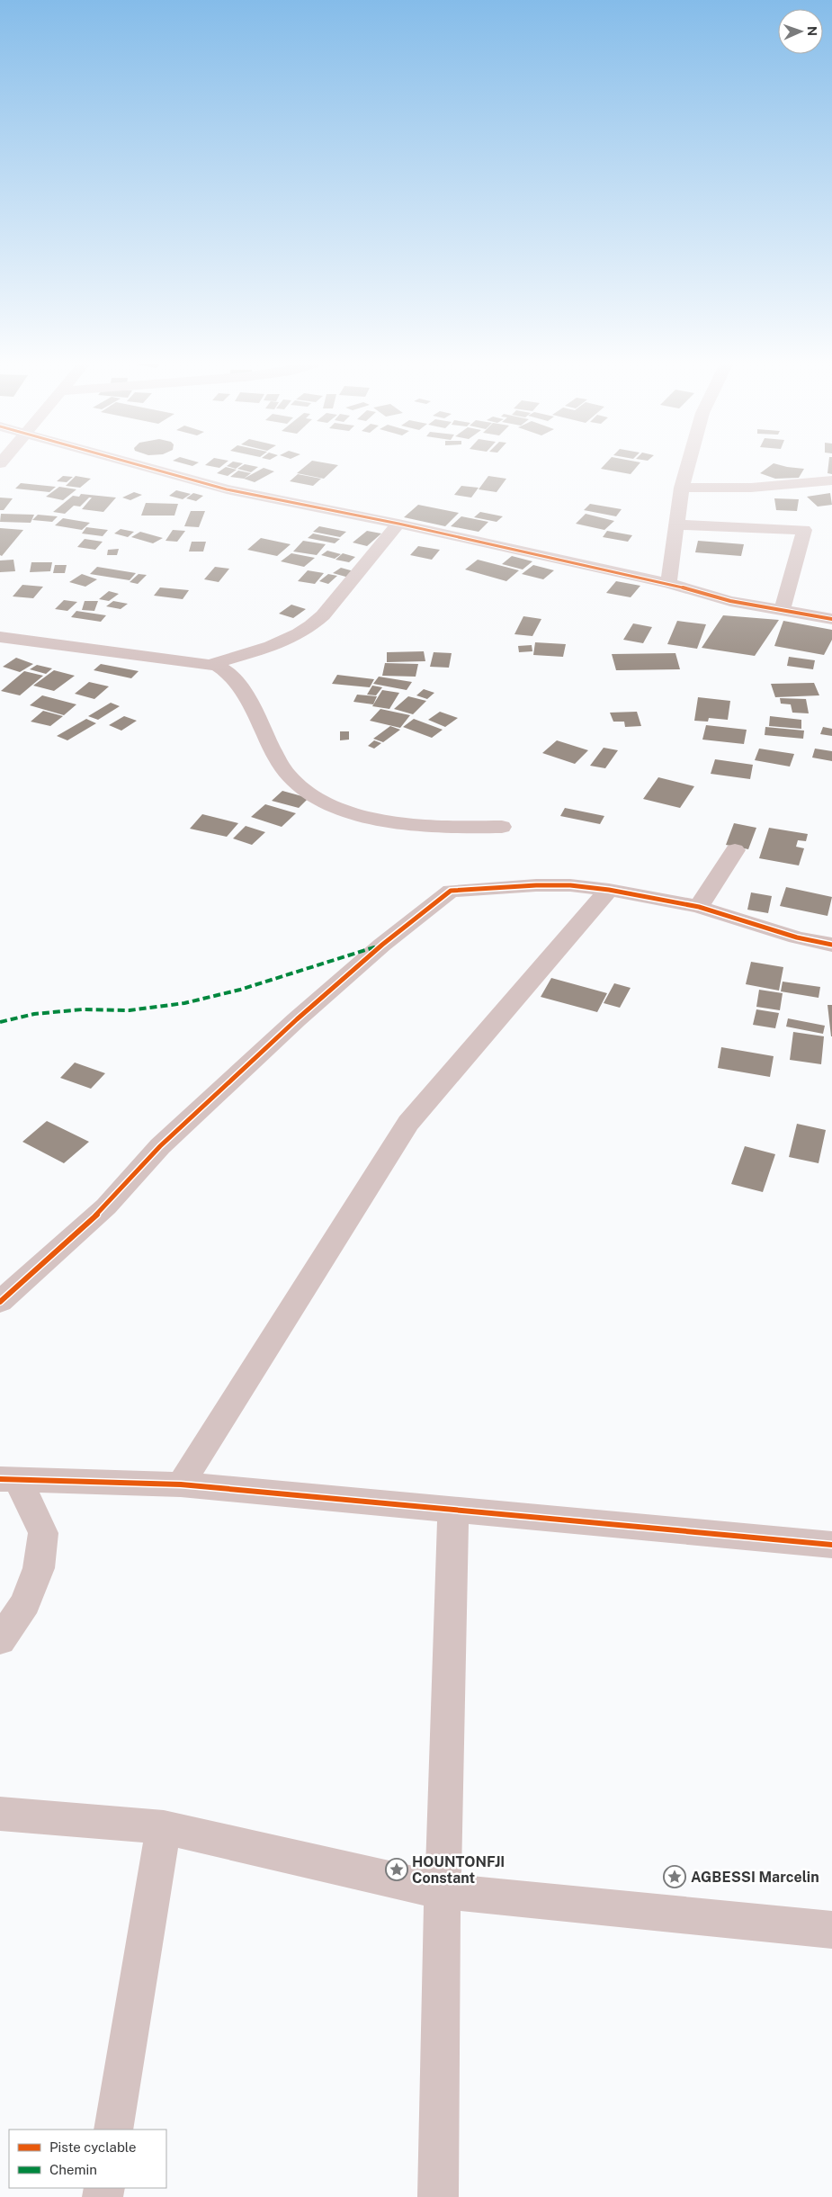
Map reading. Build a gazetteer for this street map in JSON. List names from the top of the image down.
{
  "places": {
    "place": ["HOUNTONFJI Constant", "AGBESSI Marcelin"]
  },
  "legend": ["Piste cyclable", "Chemin"],
  "north": "right"
}
